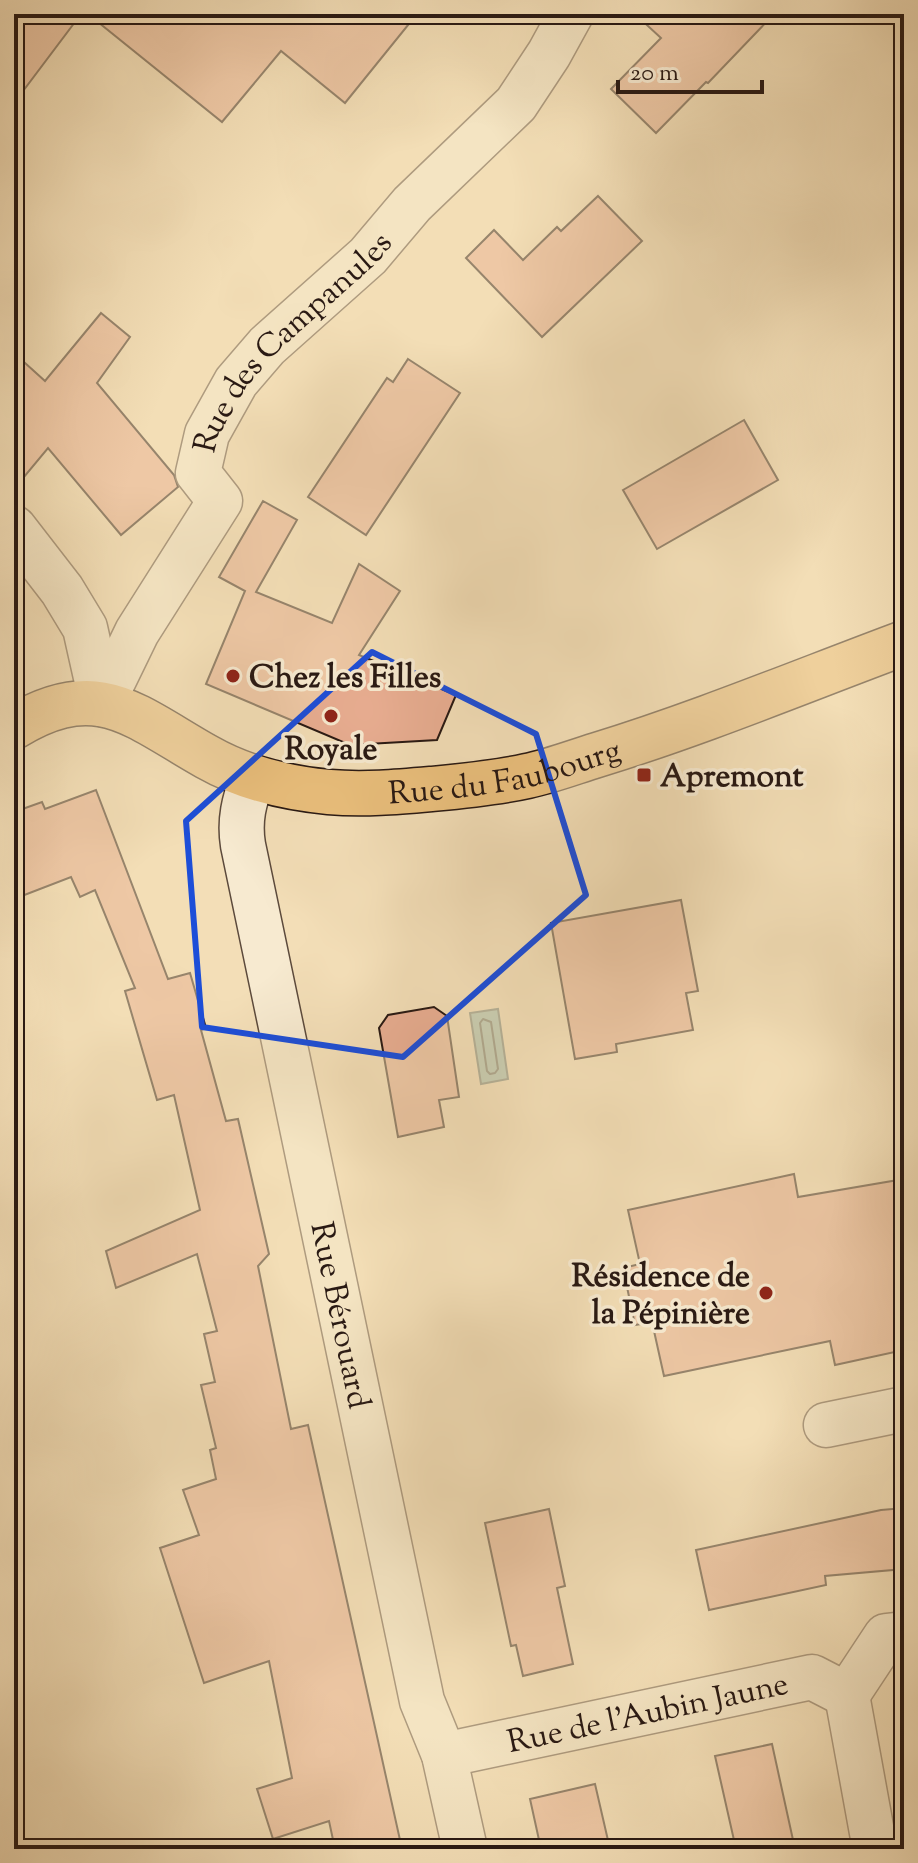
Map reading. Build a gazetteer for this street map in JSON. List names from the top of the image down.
{
  "streets": {
    "main road": ["Rue du Faubourg"],
    "street": ["Rue des Campanules", "Rue Bérouard", "Rue de l'Aubin Jaune"]
  },
  "crossings": [
    ["Rue des Campanules", "Rue du Faubourg"],
    ["Rue du Faubourg", "Rue Bérouard"],
    ["Rue Bérouard", "Rue de l'Aubin Jaune"]
  ],
  "places": {
    "other": ["Chez les Filles", "Royale", "Résidence de la Pépinière"],
    "transit": ["Apremont"]
  },
  "scale_bar": "20 m"
}
